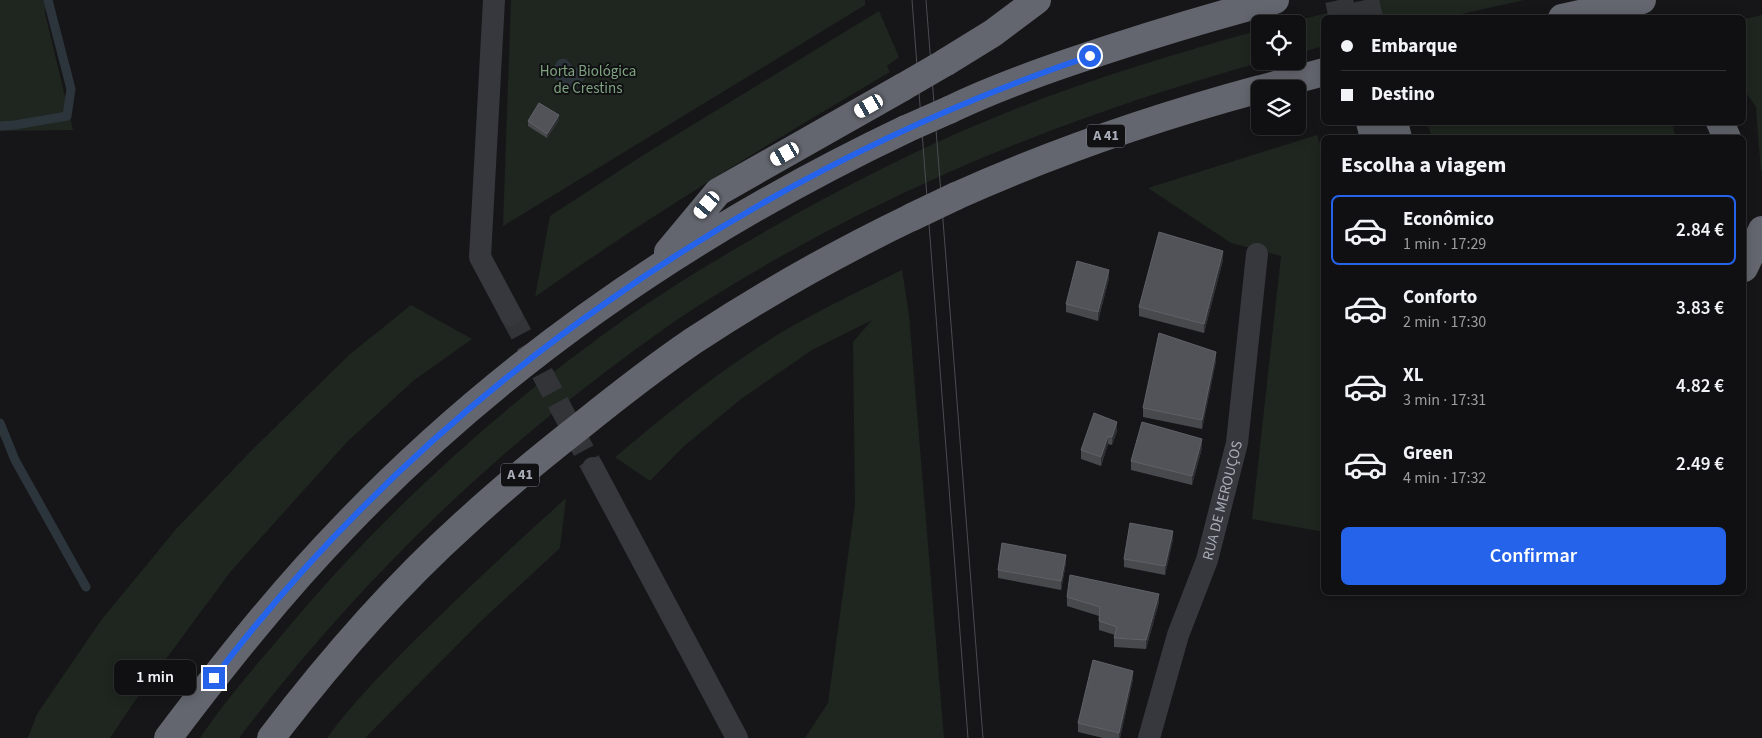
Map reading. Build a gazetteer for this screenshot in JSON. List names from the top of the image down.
{
  "streets": {
    "highway": ["A 41"],
    "street": ["RUA DE MEROUÇOS"]
  },
  "parks": ["Horta Biológica de Crestins"],
  "page": {
    "banner": ["Embarque", "Destino"],
    "heading": "Escolha a viagem",
    "list": [
      {
        "name": "Econômico",
        "note": "1 min · 17:29",
        "value": "2.84 €"
      },
      {
        "name": "Conforto",
        "note": "2 min · 17:30",
        "value": "3.83 €"
      },
      {
        "name": "XL",
        "note": "3 min · 17:31",
        "value": "4.82 €"
      },
      {
        "name": "Green",
        "note": "4 min · 17:32",
        "value": "2.49 €"
      }
    ],
    "buttons": "Confirmar",
    "bubble": "1 min"
  }
}
